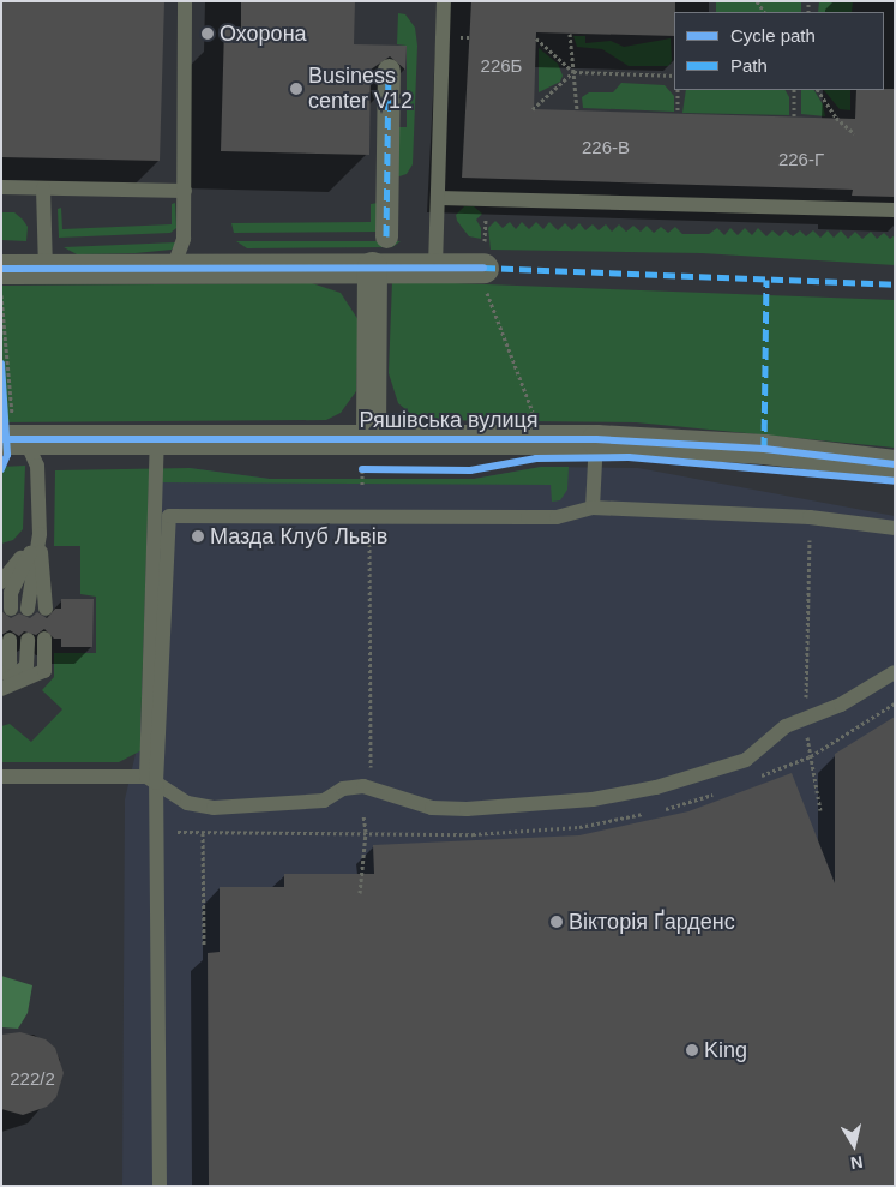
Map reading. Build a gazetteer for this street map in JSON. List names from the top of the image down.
{
  "streets": {
    "street": ["Ряшівська вулиця"]
  },
  "places": [
    "Охорона",
    "Business center V12",
    "Мазда Клуб Львів",
    "Вікторія Ґарденс",
    "King"
  ],
  "house_numbers": [
    "226Б",
    "226-В",
    "226-Г",
    "222/2"
  ],
  "legend": ["Cycle path", "Path"],
  "north": "bottom"
}
